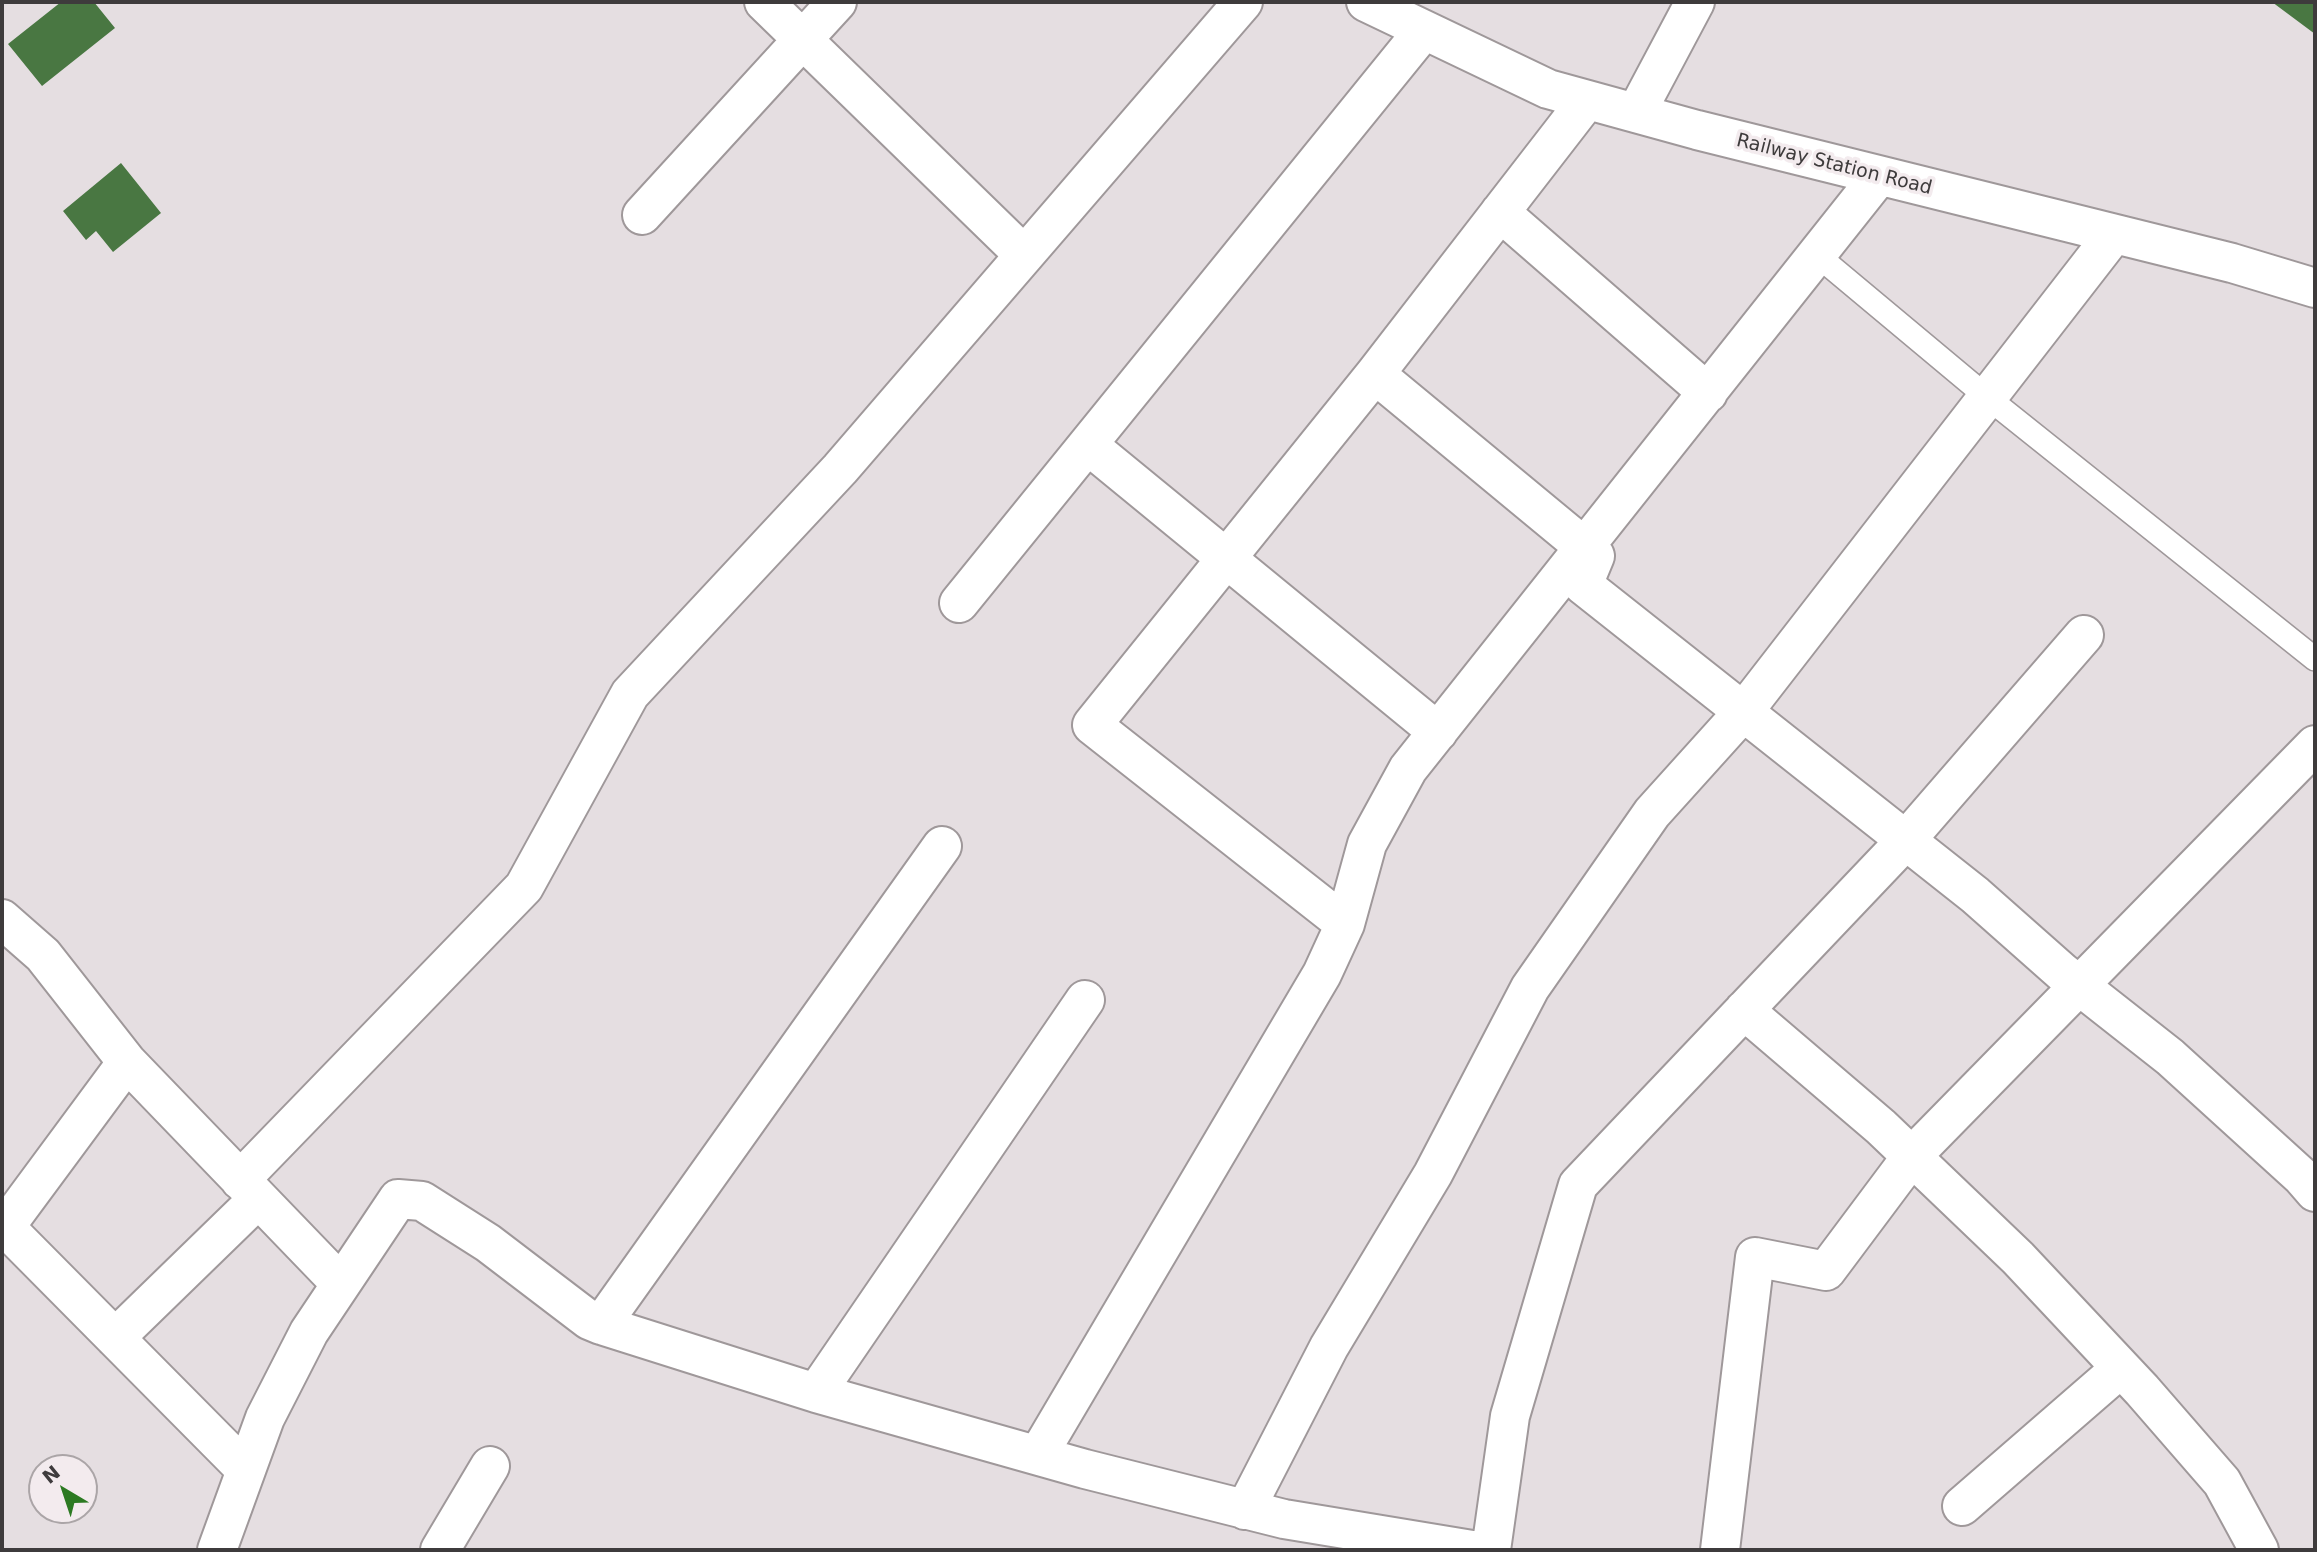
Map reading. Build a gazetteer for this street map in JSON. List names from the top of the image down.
{
  "streets": {
    "street": ["Railway Station Road"]
  },
  "north": "top left"
}
